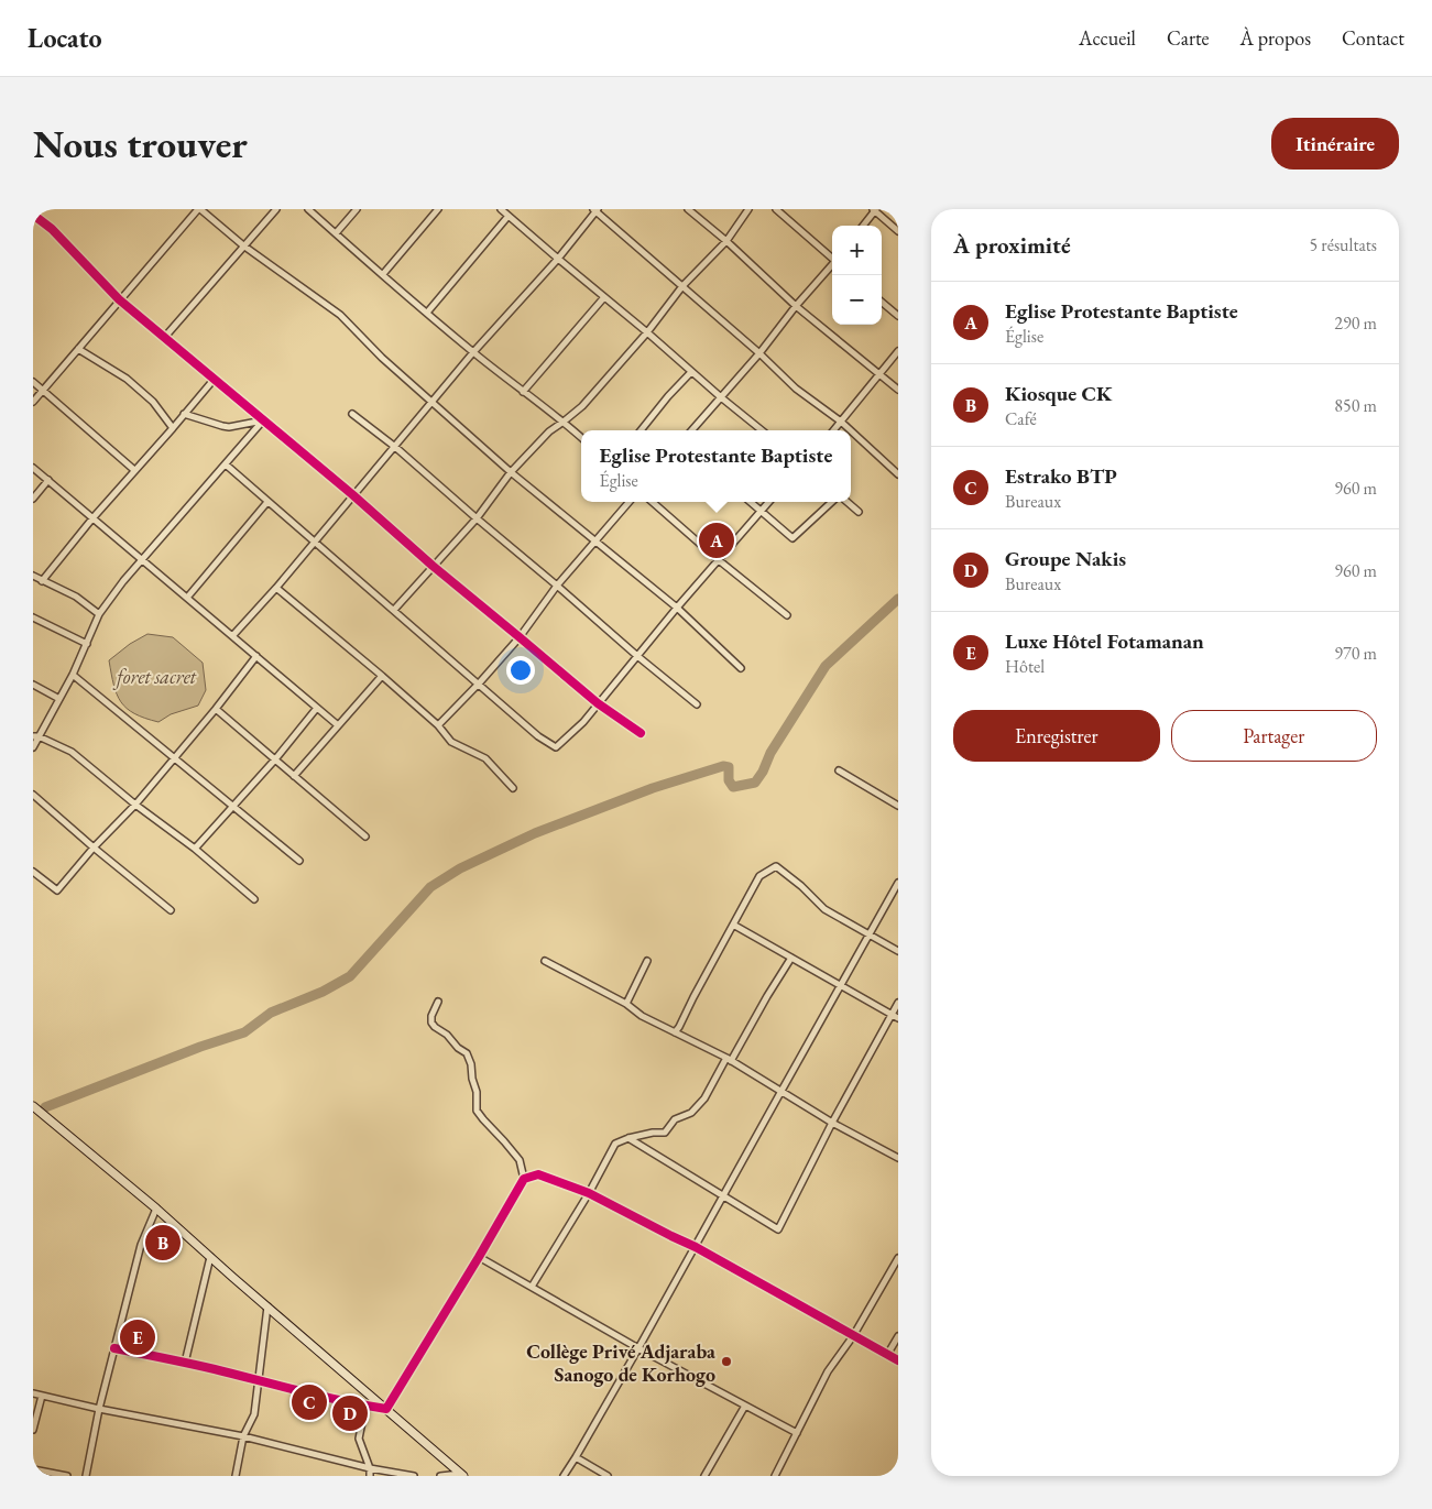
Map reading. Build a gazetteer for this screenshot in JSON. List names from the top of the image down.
{
  "parks": ["foret sacret"],
  "places": ["Collège Privé Adjaraba Sanogo de Korhogo"],
  "page": {
    "header": "Locato",
    "nav": [
      "Accueil",
      "Carte",
      "À propos",
      "Contact"
    ],
    "buttons": [
      "Itinéraire",
      ["Enregistrer", "Partager"]
    ],
    "title": "Nous trouver",
    "heading": ["À proximité", "5 résultats"],
    "map_buttons": ["+", "−"],
    "list": [
      {
        "mark": "A",
        "name": "Eglise Protestante Baptiste",
        "note": "Église",
        "value": "290 m"
      },
      {
        "mark": "B",
        "name": "Kiosque CK",
        "note": "Café",
        "value": "850 m"
      },
      {
        "mark": "C",
        "name": "Estrako BTP",
        "note": "Bureaux",
        "value": "960 m"
      },
      {
        "mark": "D",
        "name": "Groupe Nakis",
        "note": "Bureaux",
        "value": "960 m"
      },
      {
        "mark": "E",
        "name": "Luxe Hôtel Fotamanan",
        "note": "Hôtel",
        "value": "970 m"
      }
    ],
    "popup": ["Eglise Protestante Baptiste", "Église"],
    "pins": [
      "A",
      "B",
      "E",
      "C",
      "D"
    ]
  }
}
